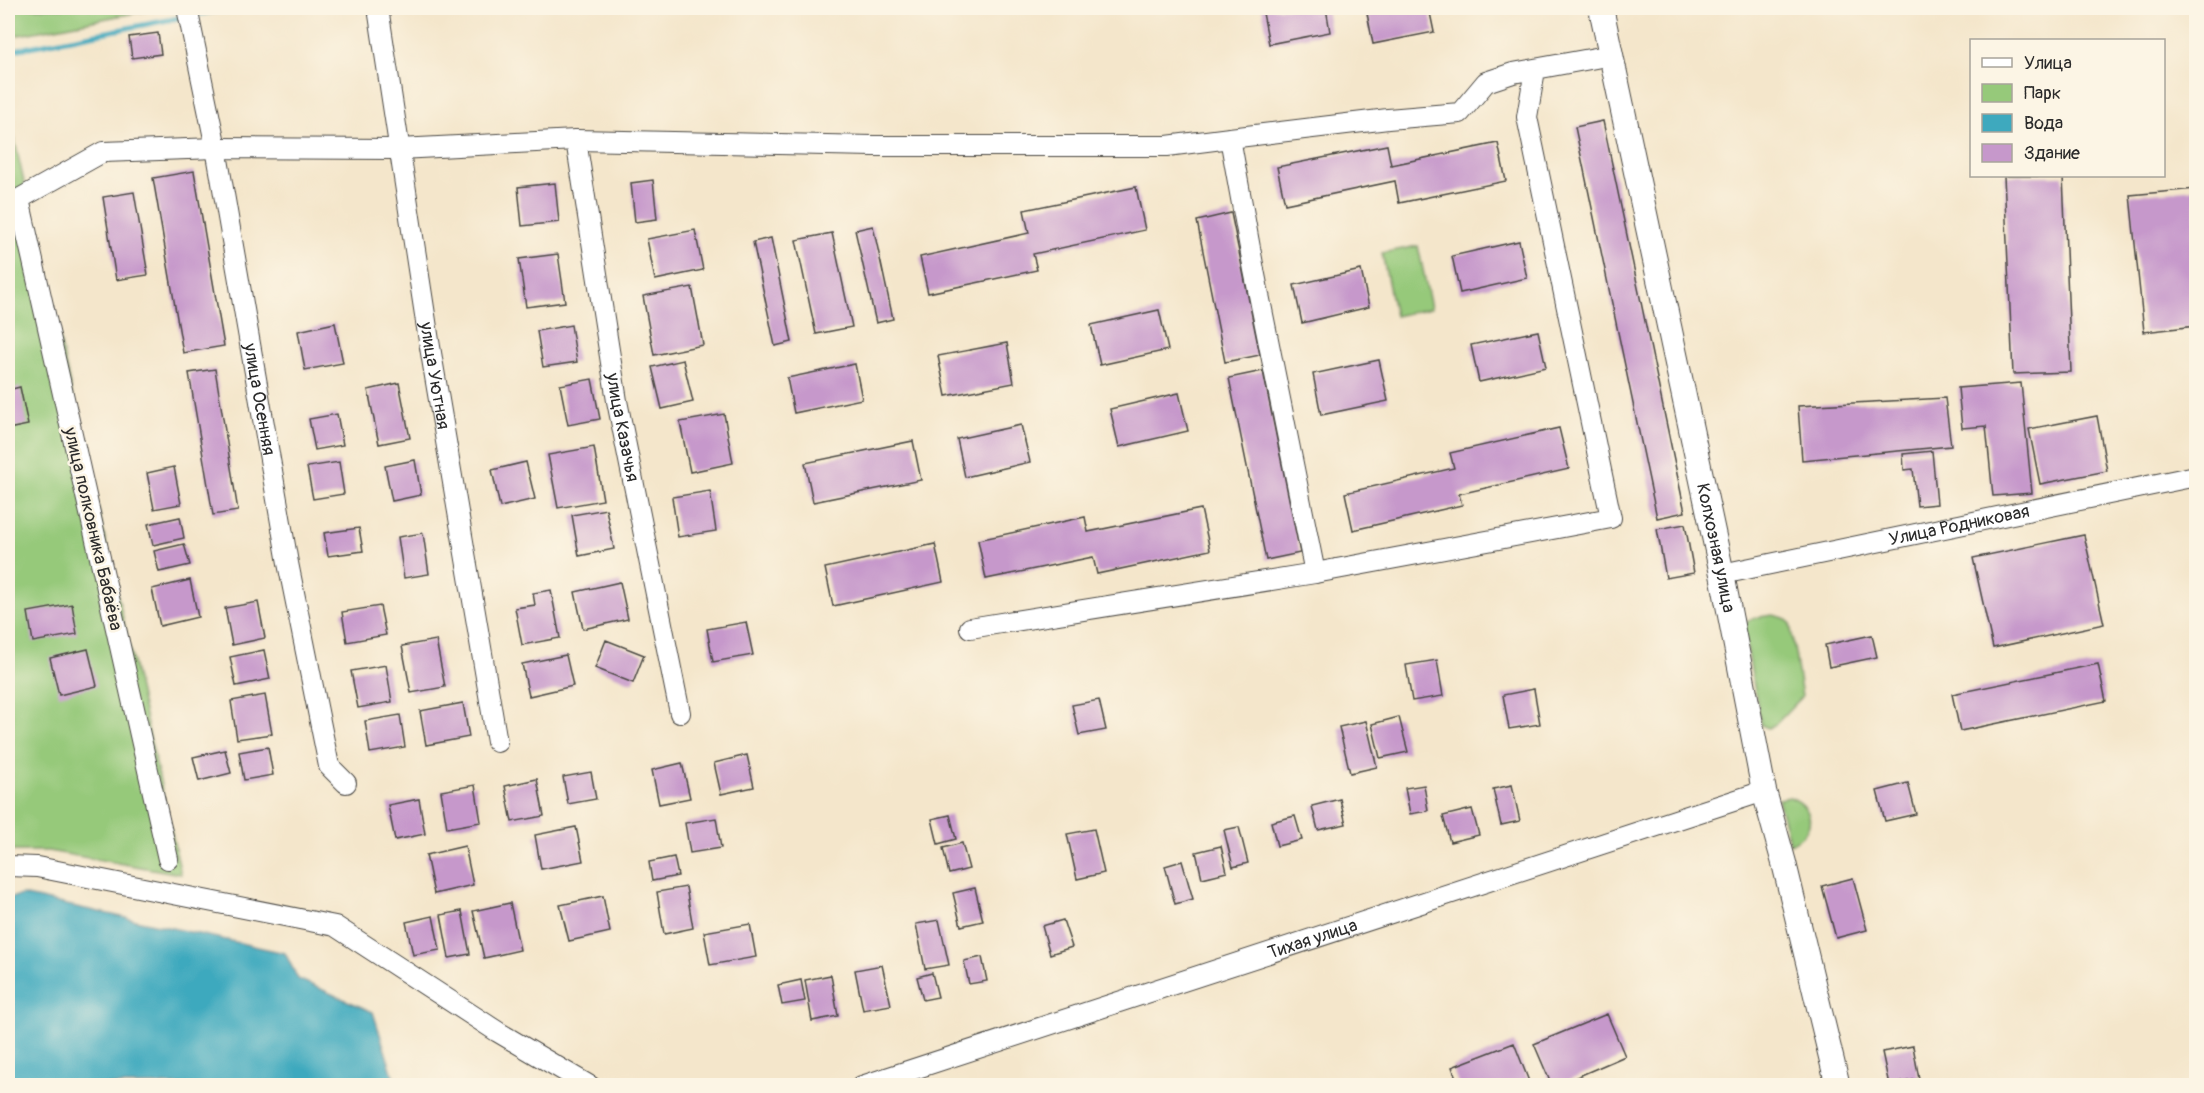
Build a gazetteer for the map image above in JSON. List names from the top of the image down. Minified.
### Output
{"streets":{"street":["улица Уютная","улица Осенняя","улица Казачья","Улица Родниковая","улица полковника Бабаёва","Колхозная улица","Тихая улица"]},"crossings":[["улица Осенняя","улица полковника Бабаёва"],["Улица Родниковая","Колхозная улица"],["Колхозная улица","Тихая улица"]],"legend":["Улица","Парк","Вода","Здание"]}
